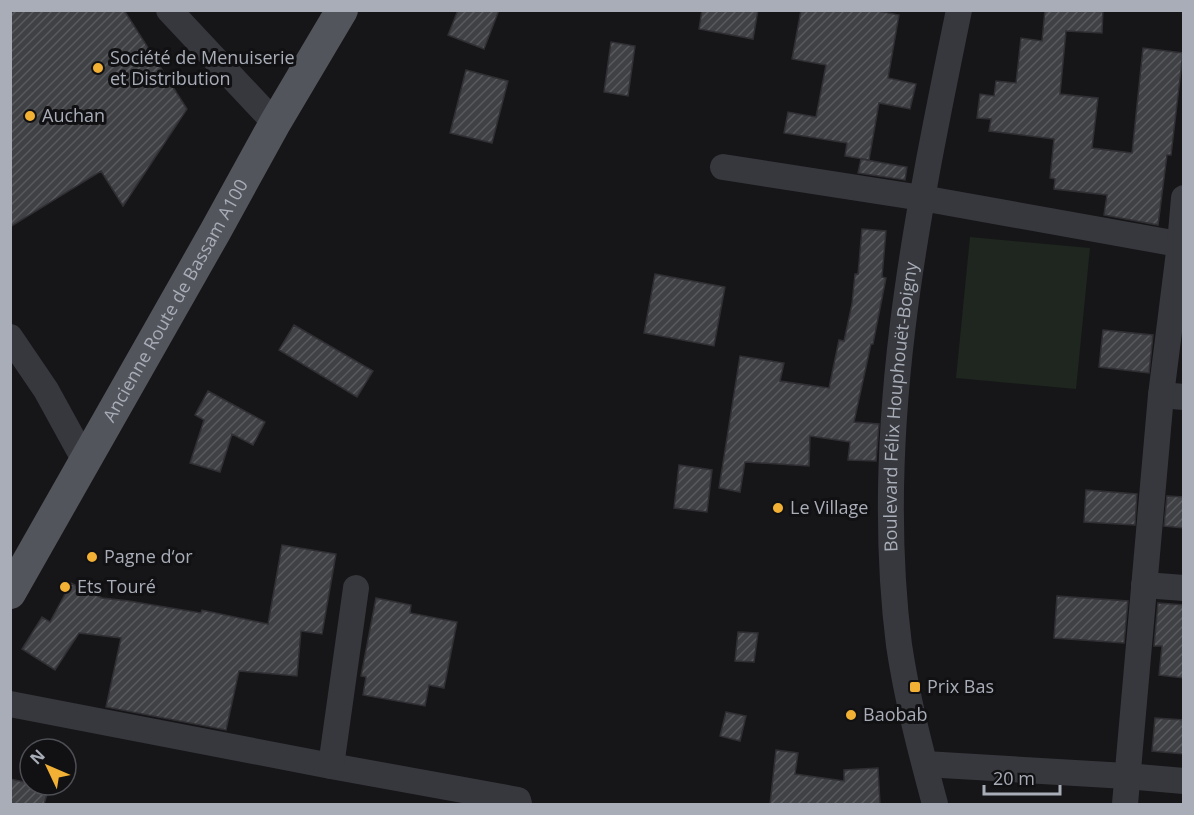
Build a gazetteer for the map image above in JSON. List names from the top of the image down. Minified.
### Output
{"streets":{"main road":["Ancienne Route de Bassam A100"],"street":["Boulevard Félix Houphouët-Boigny"]},"places":{"other":["Société de Menuiserie et Distribution","Auchan","Le Village","Pagne d‘or","Ets Touré","Baobab"],"transit":["Prix Bas"]},"scale_bar":"20 m","north":"top left"}
